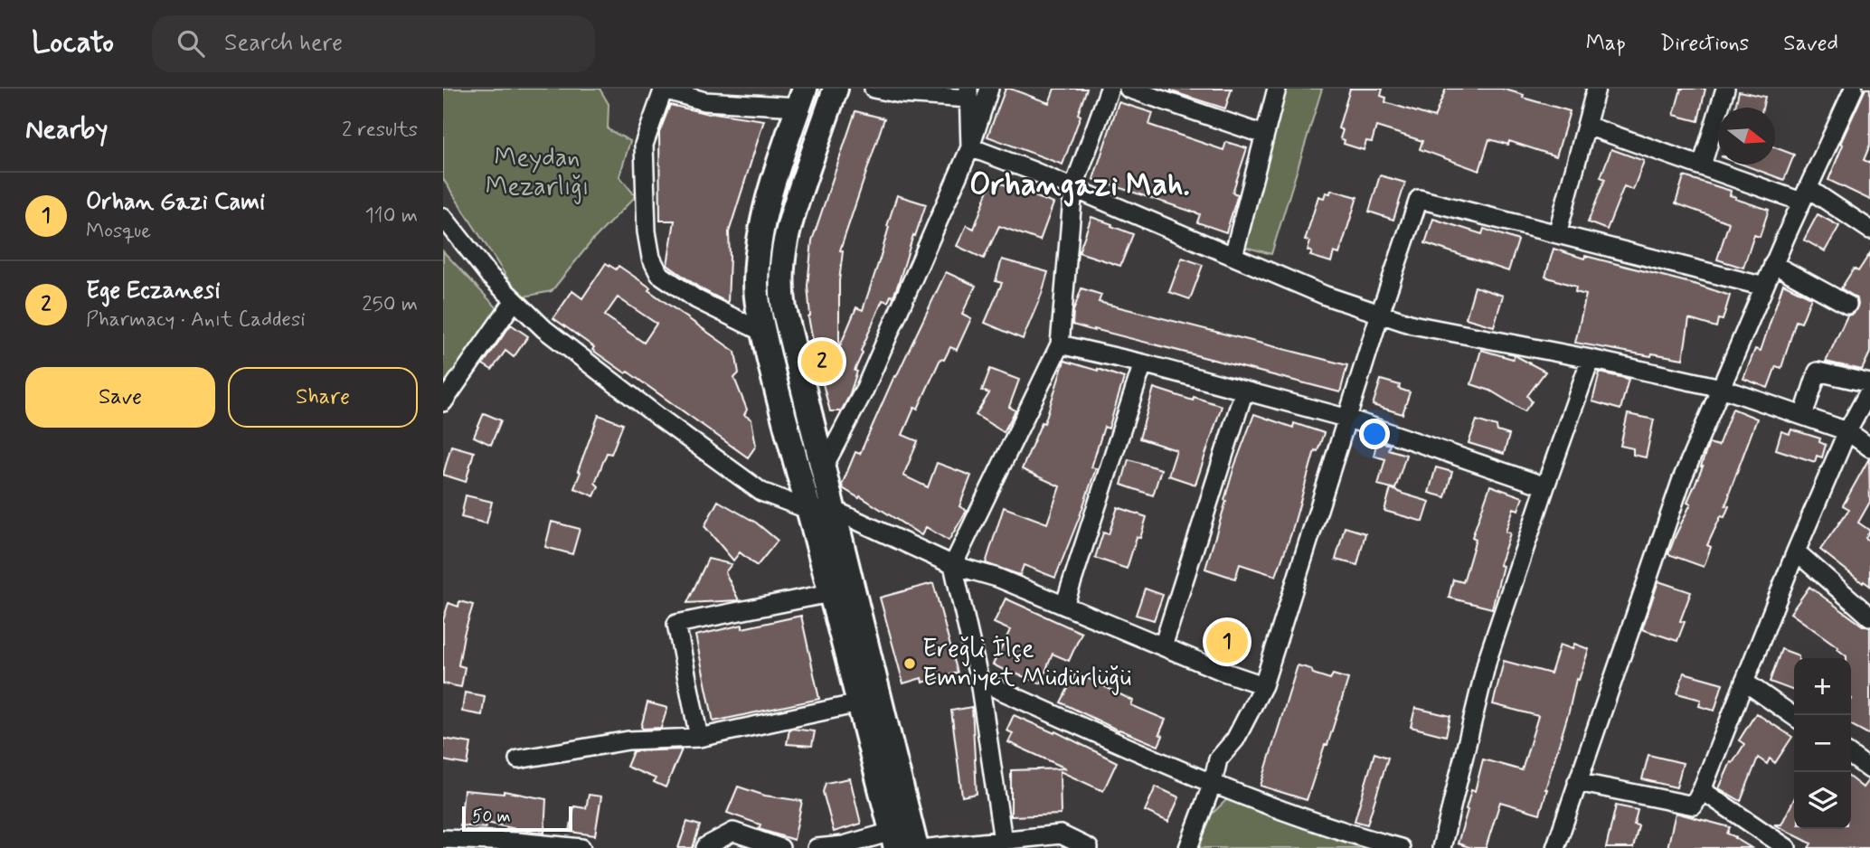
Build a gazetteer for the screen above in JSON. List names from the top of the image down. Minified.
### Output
{"districts":["Orhangazi Mah."],"parks":["Meydan Mezarlığı"],"places":["Ereğli İlçe Emniyet Müdürlüğü"],"scale_bar":"50 m","north":"right","page":{"header":"Locato","search":"Search here","nav":["Map","Directions","Saved"],"heading":["Nearby","2 results"],"list":[{"mark":"1","name":"Orhan Gazi Cami","note":"Mosque","value":"110 m"},{"mark":"2","name":"Ege Eczanesi","note":"Pharmacy · Anıt Caddesi","value":"250 m"}],"pins":["2","1"],"buttons":["Save","Share"],"map_buttons":["+","−"],"scale":"50 m"}}
